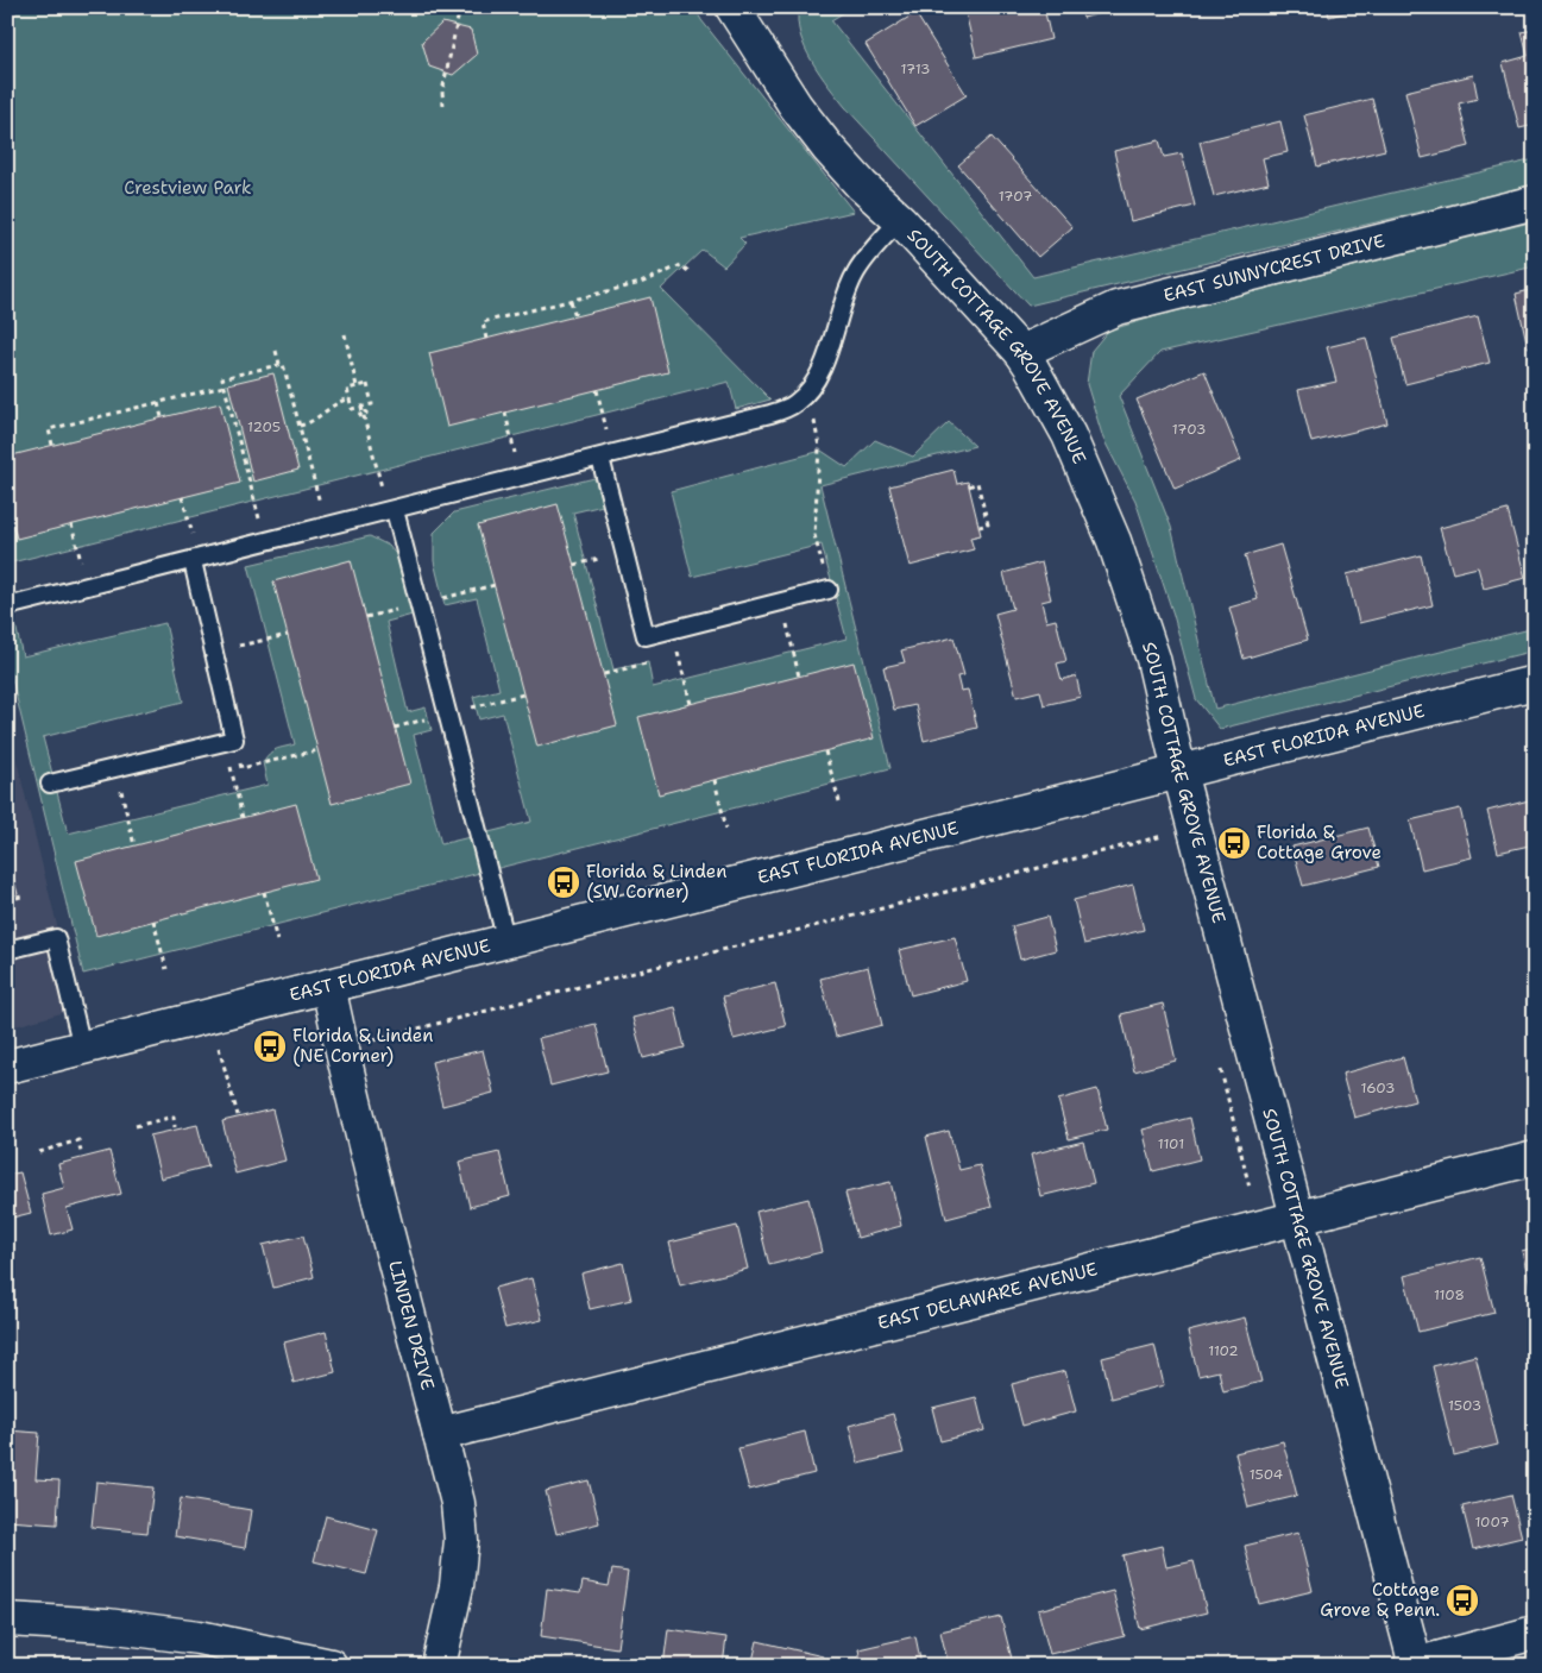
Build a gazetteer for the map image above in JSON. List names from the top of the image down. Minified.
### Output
{"streets":{"street":["EAST SUNNYCREST DRIVE","SOUTH COTTAGE GROVE AVENUE","EAST FLORIDA AVENUE","EAST DELAWARE AVENUE","LINDEN DRIVE"]},"crossings":[["EAST SUNNYCREST DRIVE","SOUTH COTTAGE GROVE AVENUE"],["SOUTH COTTAGE GROVE AVENUE","EAST FLORIDA AVENUE"],["SOUTH COTTAGE GROVE AVENUE","EAST DELAWARE AVENUE"],["EAST FLORIDA AVENUE","LINDEN DRIVE"],["EAST DELAWARE AVENUE","LINDEN DRIVE"]],"parks":["Crestview Park"],"places":{"bus stop":["Florida & Cottage Grove","Florida & Linden (SW Corner)","Florida & Linden (NE Corner)","Cottage Grove & Penn."]},"house_numbers":["1713","1707","1205","1703","1603","1101","1108","1102","1503","1504","1007"]}
